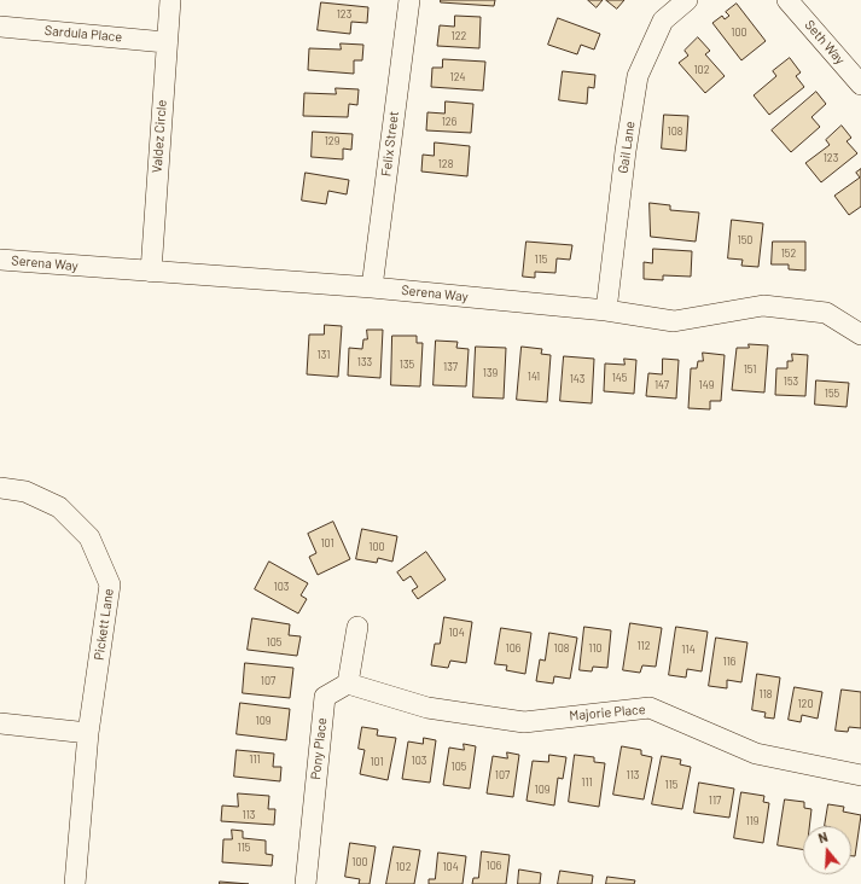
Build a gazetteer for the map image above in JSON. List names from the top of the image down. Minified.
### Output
{"streets":{"street":["Sardula Place","Seth Way","Valdez Circle","Felix Street","Gail Lane","Serena Way","Pickett Lane","Majorie Place","Pony Place"]},"crossings":[["Sardula Place","Valdez Circle"],["Valdez Circle","Serena Way"],["Felix Street","Serena Way"],["Gail Lane","Serena Way"],["Majorie Place","Pony Place"]],"house_numbers":["123","100","122","102","124","126","108","129","123","128","150","152","115","131","133","135","137","151","139","141","145","143","153","147","149","155","101","100","103","104","105","112","106","108","110","114","116","107","118","120","109","111","103","101","105","107","113","111","115","109","117","113","119","115","100","106","102","104"],"north":"top"}
